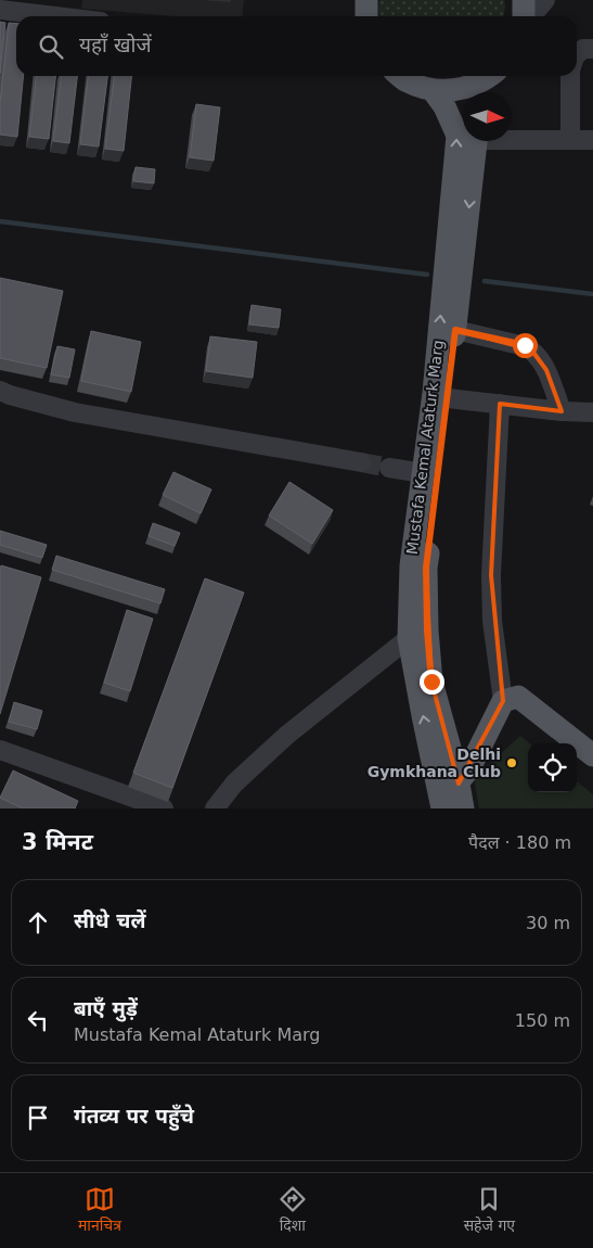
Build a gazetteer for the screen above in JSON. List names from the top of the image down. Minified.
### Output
{"streets":{"main road":["Mustafa Kemal Ataturk Marg"]},"places":["Delhi Gymkhana Club"],"north":"right","page":{"search":"यहाँ खोजें","heading":["3 मिनट","पैदल · 180 m"],"list":[["सीधे चलें","30 m"],["बाएँ मुड़ें","Mustafa Kemal Ataturk Marg","150 m"],"गंतव्य पर पहुँचे"],"nav":["मानचित्र","दिशा","सहेजे गए"]}}
